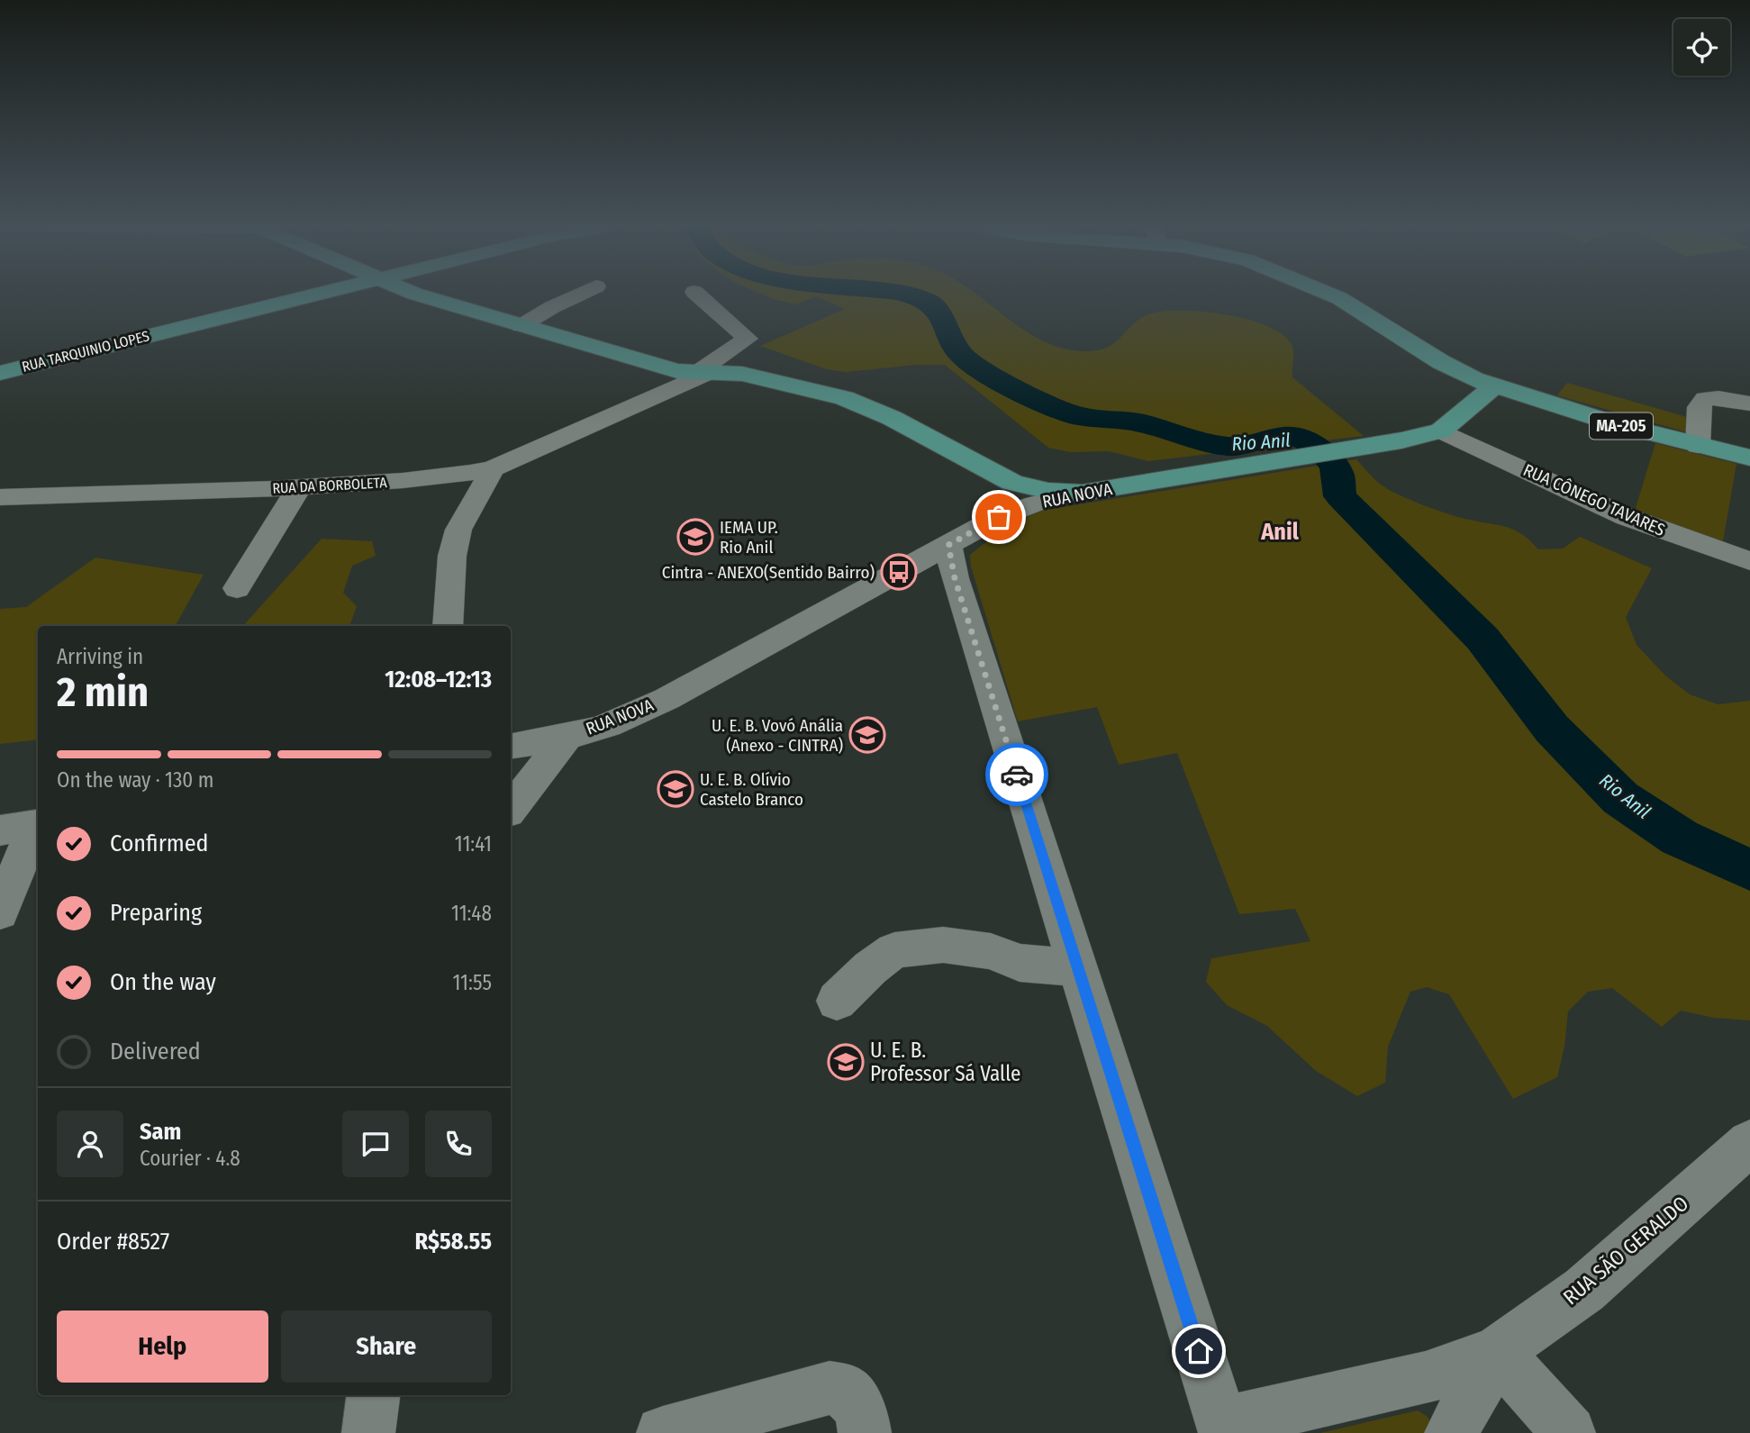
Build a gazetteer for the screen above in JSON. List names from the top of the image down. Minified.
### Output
{"streets":{"main road":["RUA TARQUINIO LOPES","MA-205","RUA NOVA"],"street":["RUA DA BORBOLETA","RUA CÔNEGO TAVARES","RUA SÃO GERALDO"]},"crossings":[["MA-205","RUA NOVA"],["RUA NOVA","RUA CÔNEGO TAVARES"]],"districts":["Anil"],"water":["Rio Anil"],"places":{"school or university":["IEMA UP. Rio Anil","U. E. B. Vovó Anália (Anexo - CINTRA)","U. E. B. Olívio Castelo Branco","U. E. B. Professor Sá Valle"],"bus stop":["Cintra - ANEXO(Sentido Bairro)"]},"page":{"heading":["2 min","Arriving in","12:08–12:13"],"panel":["Sam","Courier · 4.8","Order #8527","R$58.55"],"bar":"On the way · 130 m","list":[["Confirmed","11:41"],["Preparing","11:48"],["On the way","11:55"],"Delivered"],"buttons":["Help","Share"]}}
